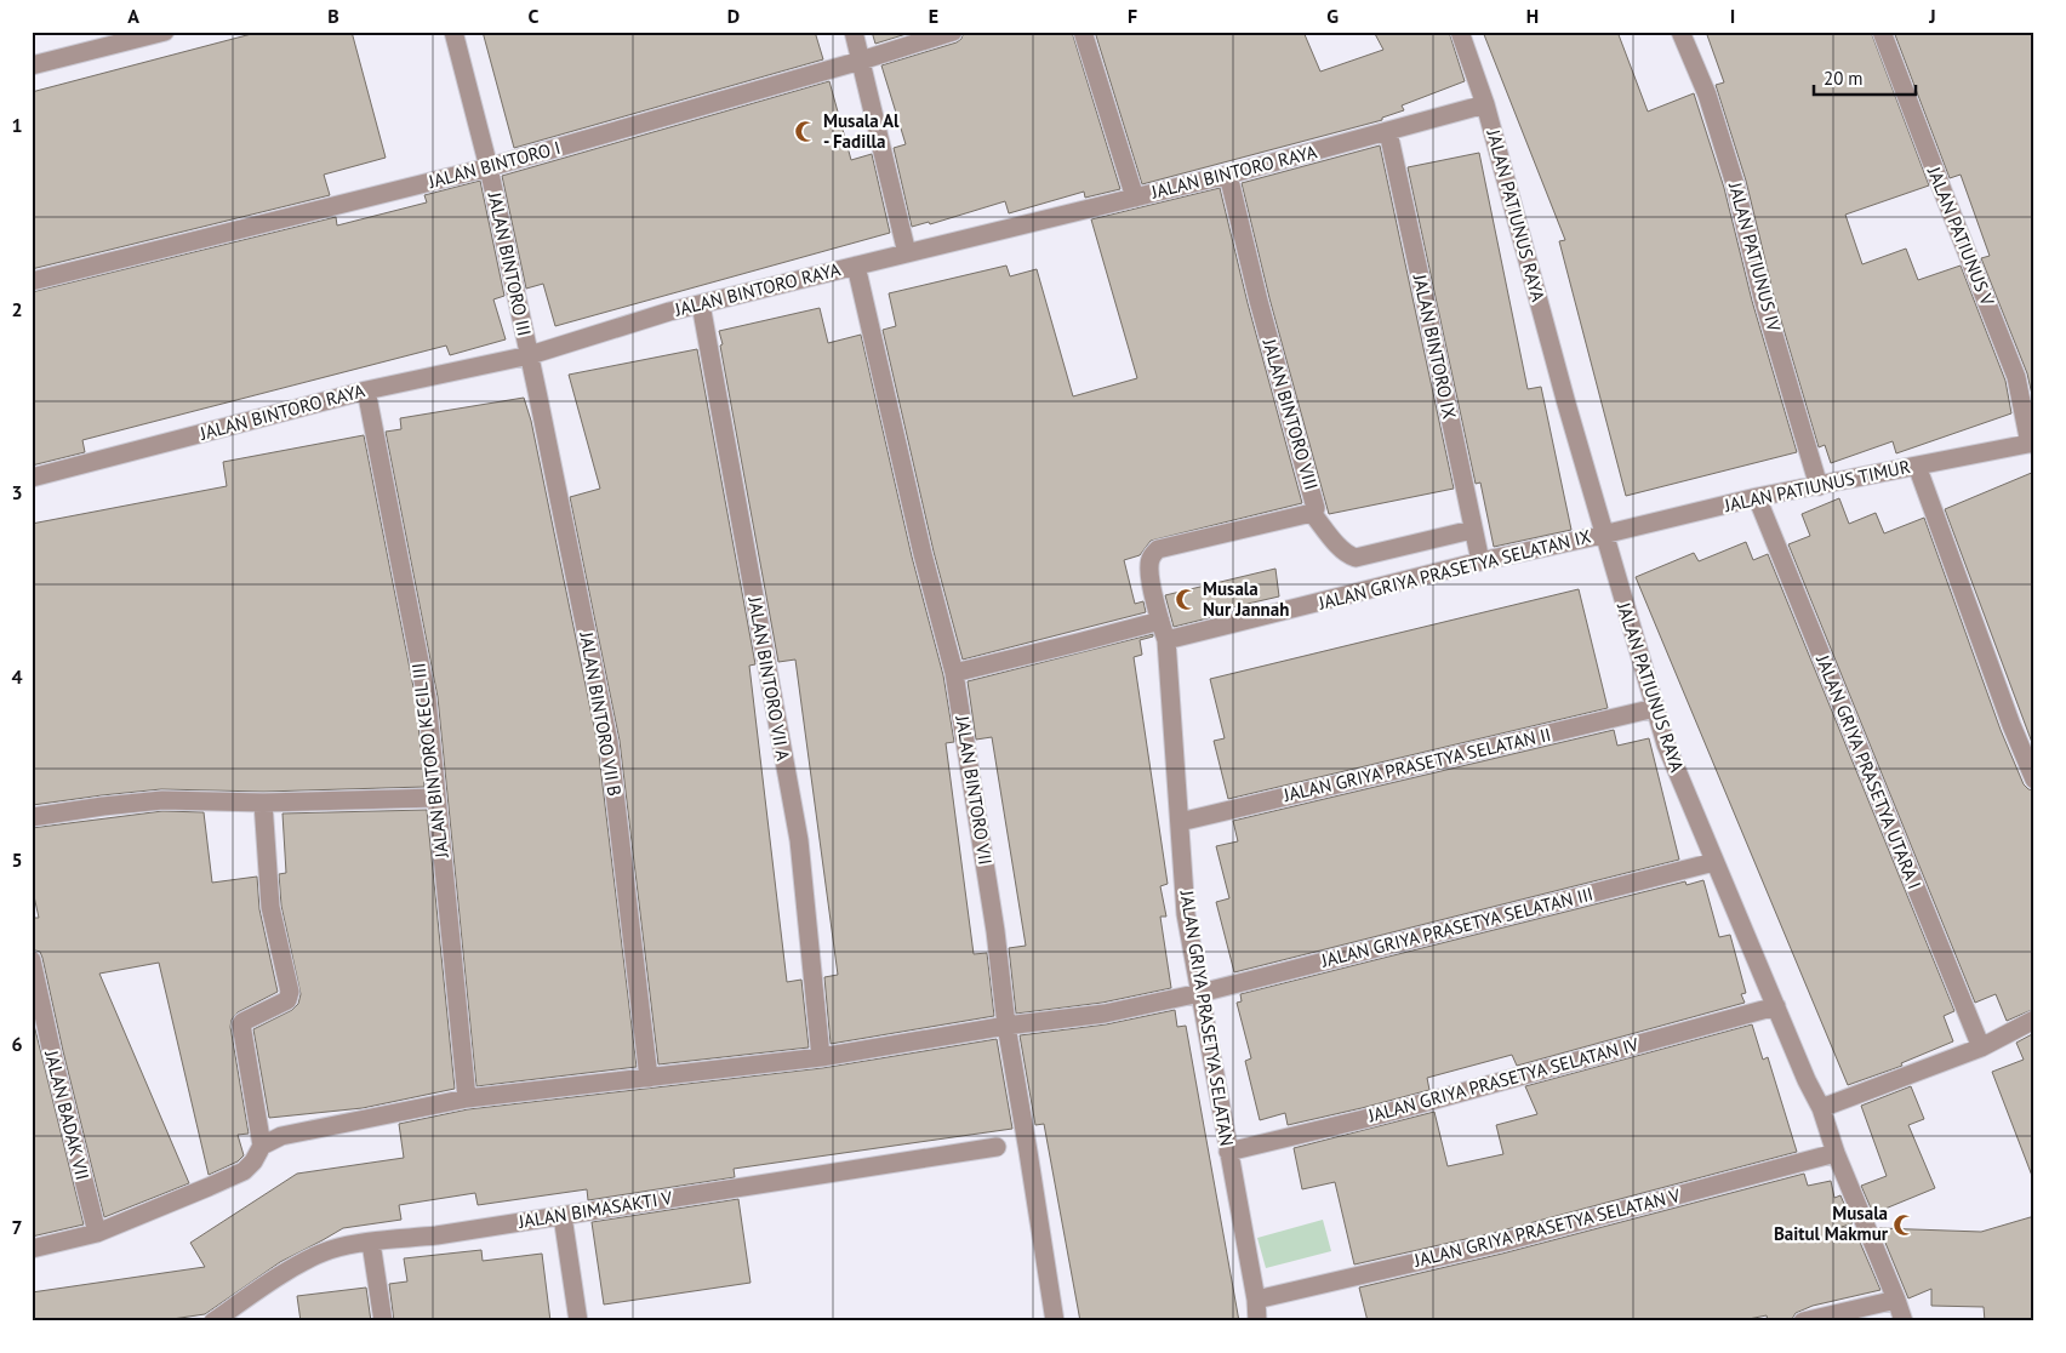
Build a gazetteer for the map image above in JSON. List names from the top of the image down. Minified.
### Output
{"streets":{"street":["JALAN BINTORO I","JALAN BINTORO RAYA","JALAN PATIUNUS RAYA","JALAN PATIUNUS V","JALAN PATIUNUS IV","JALAN BINTORO III","JALAN BINTORO IX","JALAN BINTORO VIII","JALAN PATIUNUS TIMUR","JALAN GRIYA PRASETYA SELATAN IX","JALAN BINTORO VII A","JALAN BINTORO VII B","JALAN BINTORO KECIL III","JALAN GRIYA PRASETYA SELATAN II","JALAN GRIYA PRASETYA UTARA I","JALAN BINTORO VII","JALAN GRIYA PRASETYA SELATAN III","JALAN GRIYA PRASETYA SELATAN","JALAN GRIYA PRASETYA SELATAN IV","JALAN BADAK VII","JALAN BIMASAKTI V","JALAN GRIYA PRASETYA SELATAN V"]},"crossings":[["JALAN BINTORO I","JALAN BINTORO III"],["JALAN BINTORO RAYA","JALAN PATIUNUS RAYA"],["JALAN BINTORO RAYA","JALAN BINTORO III"],["JALAN BINTORO RAYA","JALAN BINTORO IX"],["JALAN BINTORO RAYA","JALAN BINTORO VIII"],["JALAN BINTORO RAYA","JALAN BINTORO VII A"],["JALAN BINTORO RAYA","JALAN BINTORO VII B"],["JALAN BINTORO RAYA","JALAN BINTORO KECIL III"],["JALAN BINTORO RAYA","JALAN BINTORO VII"],["JALAN PATIUNUS RAYA","JALAN PATIUNUS TIMUR"],["JALAN PATIUNUS RAYA","JALAN GRIYA PRASETYA SELATAN IX"],["JALAN PATIUNUS RAYA","JALAN GRIYA PRASETYA SELATAN II"],["JALAN PATIUNUS RAYA","JALAN GRIYA PRASETYA SELATAN III"],["JALAN PATIUNUS RAYA","JALAN GRIYA PRASETYA SELATAN IV"],["JALAN PATIUNUS RAYA","JALAN GRIYA PRASETYA SELATAN V"],["JALAN PATIUNUS V","JALAN PATIUNUS TIMUR"],["JALAN PATIUNUS IV","JALAN PATIUNUS TIMUR"],["JALAN BINTORO III","JALAN BINTORO VII B"],["JALAN BINTORO IX","JALAN GRIYA PRASETYA SELATAN IX"],["JALAN BINTORO VIII","JALAN GRIYA PRASETYA SELATAN IX"],["JALAN BINTORO VIII","JALAN GRIYA PRASETYA SELATAN"],["JALAN PATIUNUS TIMUR","JALAN GRIYA PRASETYA SELATAN IX"],["JALAN PATIUNUS TIMUR","JALAN GRIYA PRASETYA UTARA I"],["JALAN GRIYA PRASETYA SELATAN IX","JALAN GRIYA PRASETYA SELATAN"],["JALAN BINTORO VII A","JALAN GRIYA PRASETYA SELATAN III"],["JALAN BINTORO VII B","JALAN GRIYA PRASETYA SELATAN III"],["JALAN BINTORO KECIL III","JALAN GRIYA PRASETYA SELATAN III"],["JALAN GRIYA PRASETYA SELATAN II","JALAN GRIYA PRASETYA SELATAN"],["JALAN BINTORO VII","JALAN GRIYA PRASETYA SELATAN III"],["JALAN GRIYA PRASETYA SELATAN III","JALAN GRIYA PRASETYA SELATAN"],["JALAN GRIYA PRASETYA SELATAN","JALAN GRIYA PRASETYA SELATAN IV"],["JALAN GRIYA PRASETYA SELATAN","JALAN GRIYA PRASETYA SELATAN V"]],"places":{"mosque":["Musala Al - Fadilla","Musala Nur Jannah","Musala Baitul Makmur"]},"scale_bar":"20 m","grid":{"columns":["A","B","C","D","E","F","G","H","I","J"],"rows":["1","2","3","4","5","6","7"]}}
